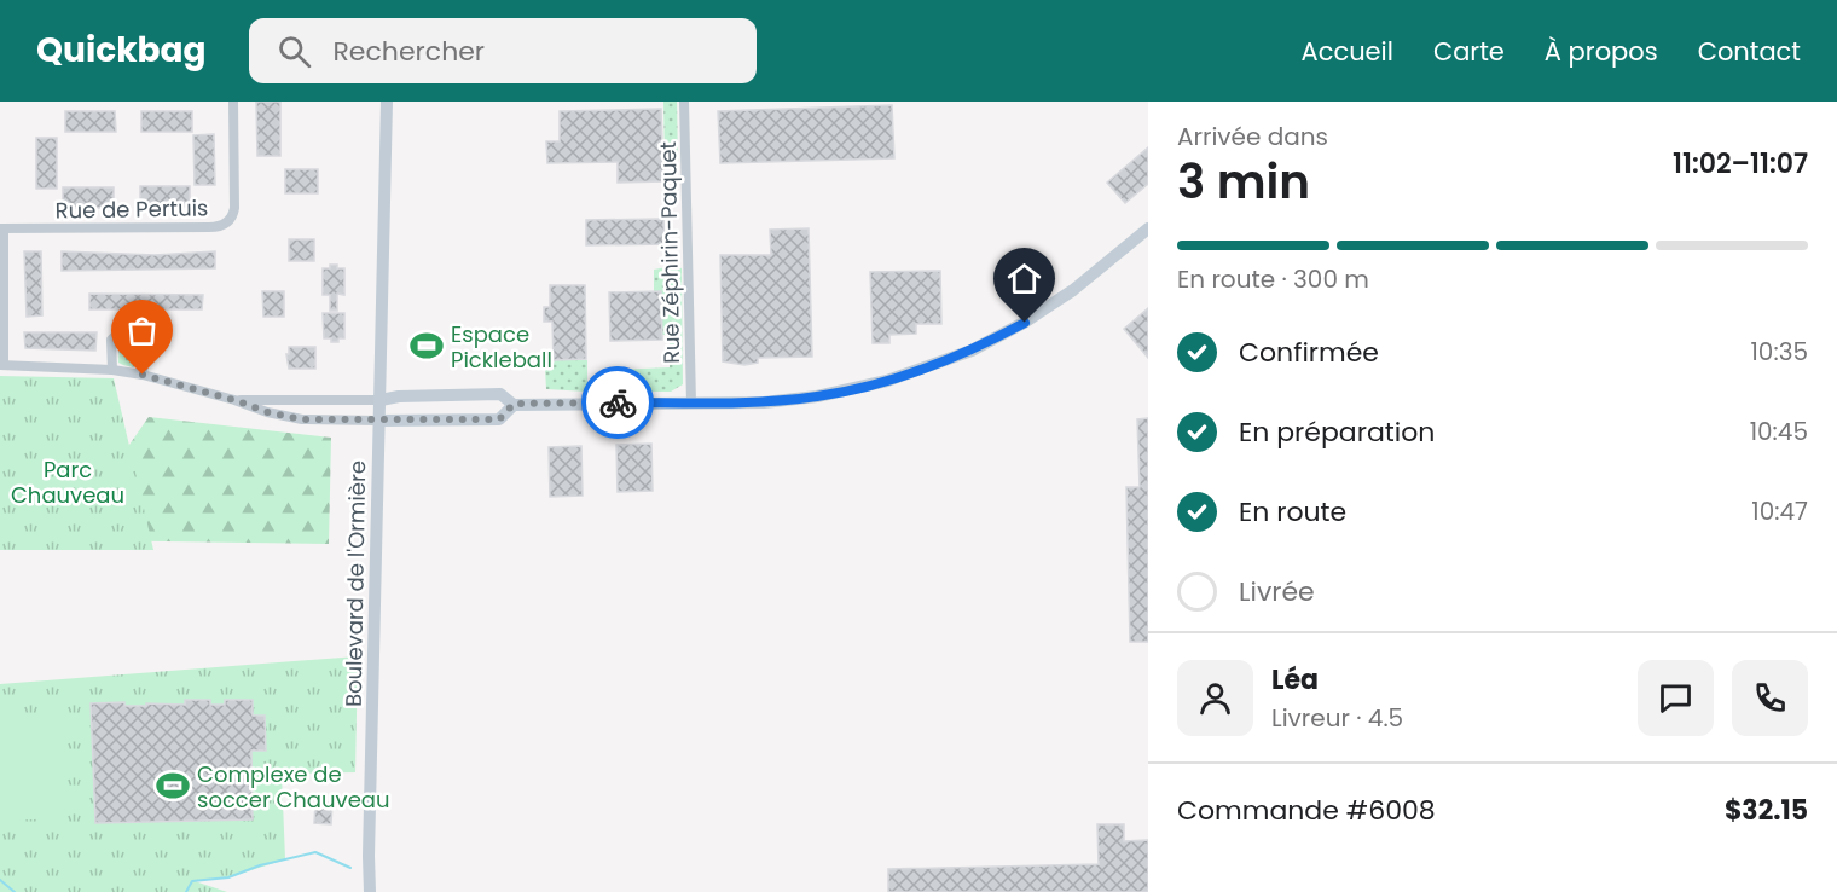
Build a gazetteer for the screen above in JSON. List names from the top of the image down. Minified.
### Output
{"streets":{"street":["Rue de Pertuis","Rue Zéphirin-Paquet","Boulevard de l'Ormière"]},"parks":["Parc Chauveau"],"places":{"sports":["Espace Pickleball","Complexe de soccer Chauveau"]},"page":{"header":"Quickbag","search":"Rechercher","nav":["Accueil","Carte","À propos","Contact"],"heading":["3 min","Arrivée dans","11:02–11:07"],"panel":["Léa","Livreur · 4.5","Commande #6008","$32.15"],"bar":"En route · 300 m","list":[["Confirmée","10:35"],["En préparation","10:45"],["En route","10:47"],"Livrée"]}}
